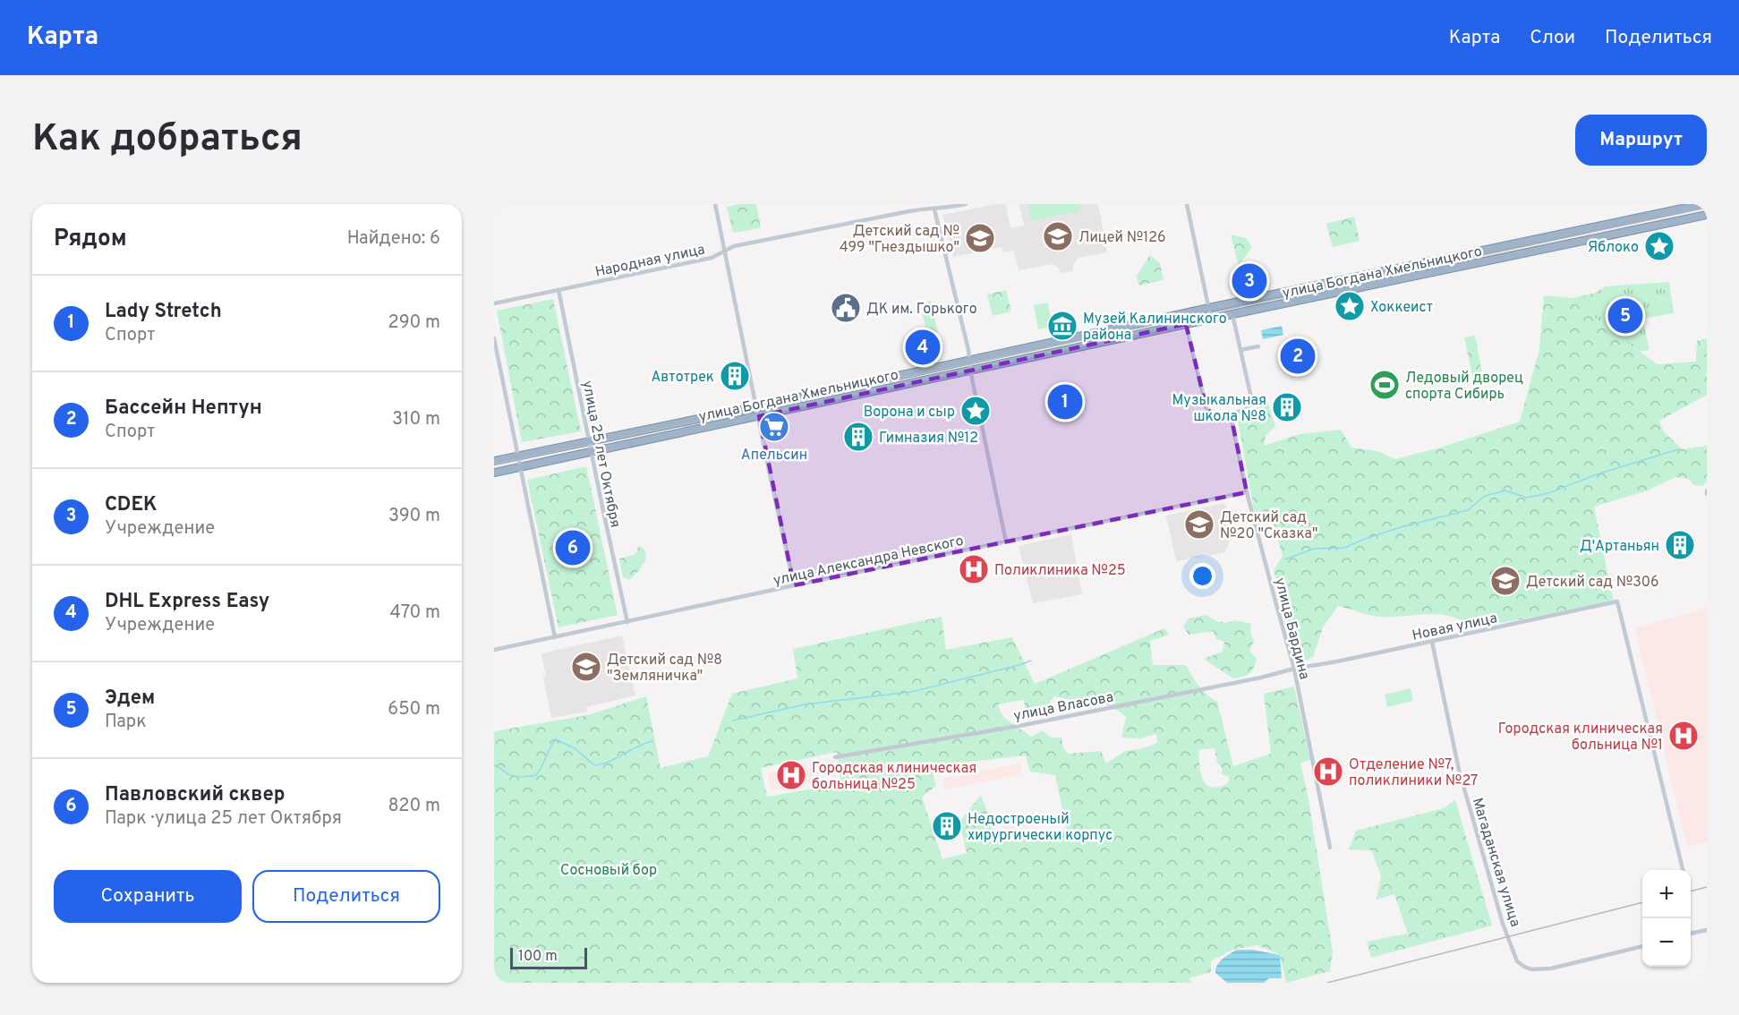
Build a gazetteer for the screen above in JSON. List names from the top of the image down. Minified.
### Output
{"streets":{"highway":["улица Богдана Хмельницкого"],"street":["Народная улица","улица 25 лет Октября","улица Александра Невского","Новая улица","улица Бардина","улица Власова","Магаданская улица"]},"crossings":[["Народная улица","улица 25 лет Октября"],["улица Богдана Хмельницкого","улица 25 лет Октября"],["улица 25 лет Октября","улица Александра Невского"],["улица Александра Невского","улица Бардина"],["Новая улица","улица Бардина"],["Новая улица","улица Власова"],["Новая улица","Магаданская улица"],["улица Бардина","улица Власова"]],"parks":["Сосновый бор"],"places":{"school or university":["Лицей №126","Детский сад № 499 \"Гнездышко\"","Детский сад №20 \"Сказка\"","Детский сад №306","Детский сад №8 \"Земляничка\""],"place":["Яблоко","Хоккеист","Ворона и сыр"],"public building":["ДК им. Горького"],"museum":["Музей Калининского района"],"building":["Автотрек","Музыкальная школа №8","Гимназия №12","Д'Артаньян","Недостроеный хирургически корпус"],"sports":["Ледовый дворец спорта Сибирь"],"supermarket":["Апельсин"],"hospital":["Поликлиника №25","Городская клиническая больница №1","Отделение №7, поликлиники №27","Городская клиническая больница №25"]},"scale_bar":"100 m","page":{"header":"Карта","nav":["Карта","Слои","Поделиться"],"buttons":["Маршрут",["Сохранить","Поделиться"]],"title":"Как добраться","heading":["Рядом","Найдено: 6"],"pins":["3","5","4","2","1","6"],"list":[{"mark":"1","name":"Lady Stretch","note":"Спорт","value":"290 m"},{"mark":"2","name":"Бассейн Нептун","note":"Спорт","value":"310 m"},{"mark":"3","name":"CDEK","note":"Учреждение","value":"390 m"},{"mark":"4","name":"DHL Express Easy","note":"Учреждение","value":"470 m"},{"mark":"5","name":"Эдем","note":"Парк","value":"650 m"},{"mark":"6","name":"Павловский сквер","note":"Парк · улица 25 лет Октября","value":"820 m"}],"map_buttons":["+","−"],"scale":"100 m"}}
